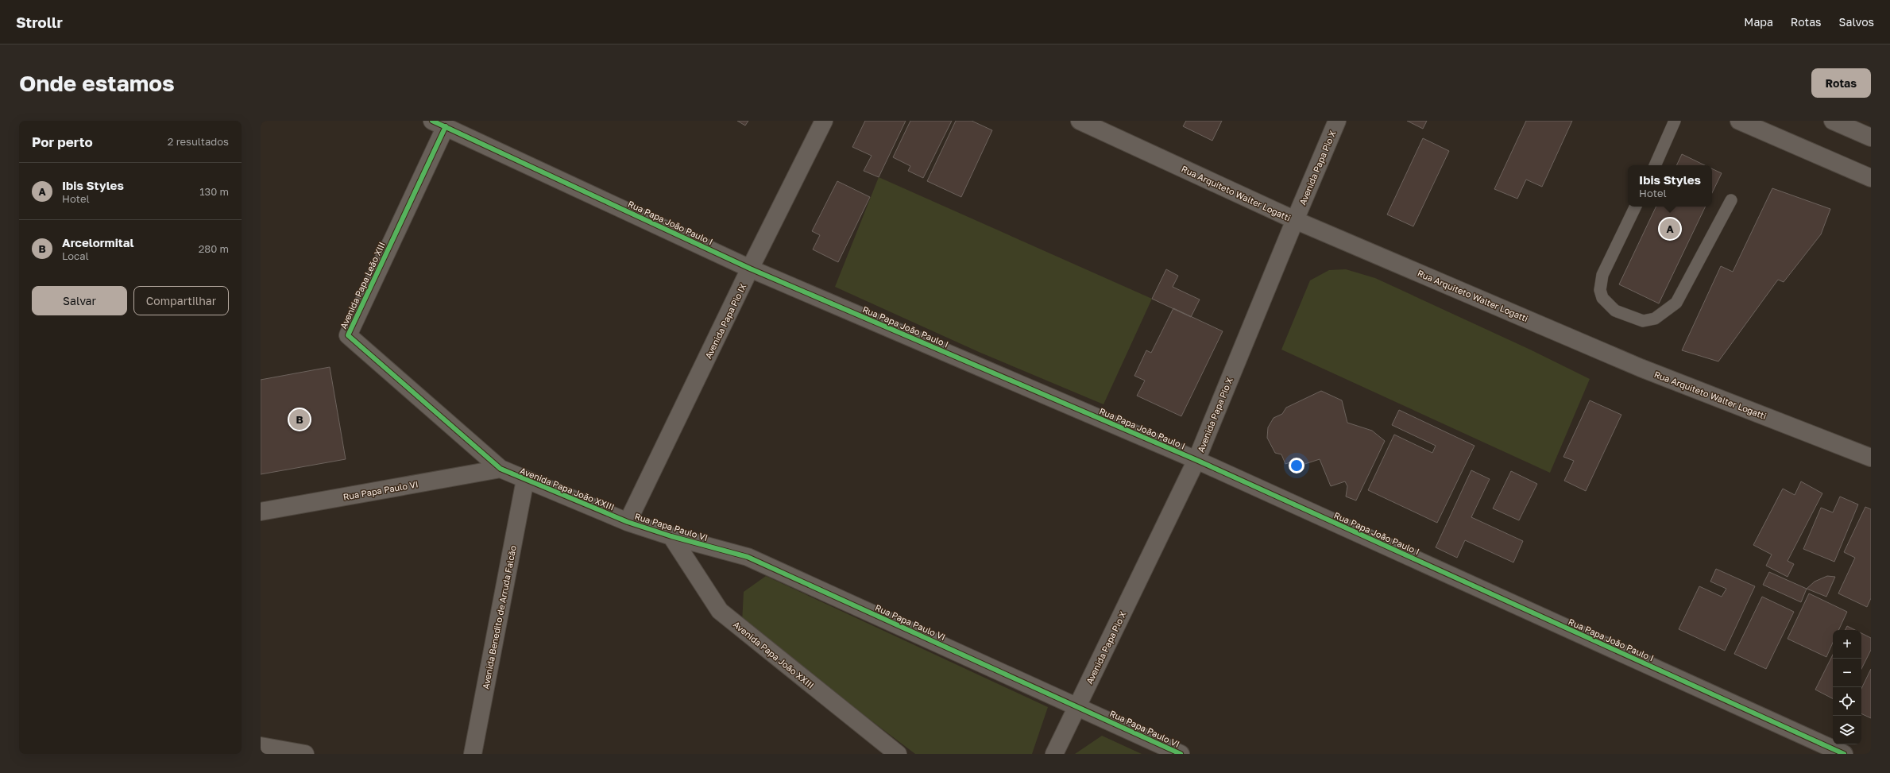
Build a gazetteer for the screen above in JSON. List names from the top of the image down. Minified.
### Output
{"streets":{"street":["Avenida Papa Pio X","Rua Arquiteto Walter Logatti","Rua Papa João Paulo I","Avenida Papa Leão XIII","Avenida Papa Pio IX","Avenida Papa João XXIII","Rua Papa Paulo VI","Avenida Benedito de Arruda Falcão"]},"crossings":[["Avenida Papa Pio X","Rua Arquiteto Walter Logatti"],["Avenida Papa Pio X","Rua Papa João Paulo I"],["Avenida Papa Pio X","Rua Papa Paulo VI"],["Rua Papa João Paulo I","Avenida Papa Leão XIII"],["Rua Papa João Paulo I","Avenida Papa Pio IX"],["Avenida Papa Leão XIII","Avenida Papa João XXIII"],["Avenida Papa Leão XIII","Rua Papa Paulo VI"],["Avenida Papa Pio IX","Avenida Papa João XXIII"],["Avenida Papa Pio IX","Rua Papa Paulo VI"],["Avenida Papa João XXIII","Rua Papa Paulo VI"],["Avenida Papa João XXIII","Avenida Benedito de Arruda Falcão"]],"page":{"header":"Strollr","nav":["Mapa","Rotas","Salvos"],"buttons":["Rotas",["Salvar","Compartilhar"]],"title":"Onde estamos","heading":["Por perto","2 resultados"],"list":[{"mark":"A","name":"Ibis Styles","note":"Hotel","value":"130 m"},{"mark":"B","name":"Arcelormital","note":"Local","value":"280 m"}],"popup":["Ibis Styles","Hotel"],"pins":["A","B"],"map_buttons":["+","−"]}}
